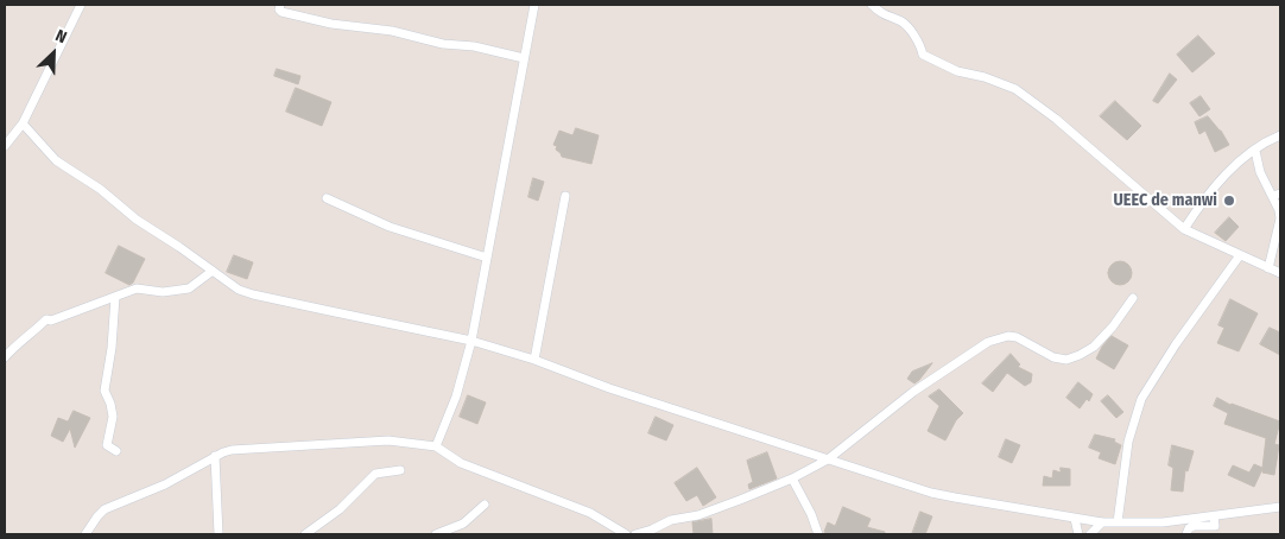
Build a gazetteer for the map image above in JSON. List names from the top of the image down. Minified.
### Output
{"places":["UEEC de manwi"],"north":"top right"}
